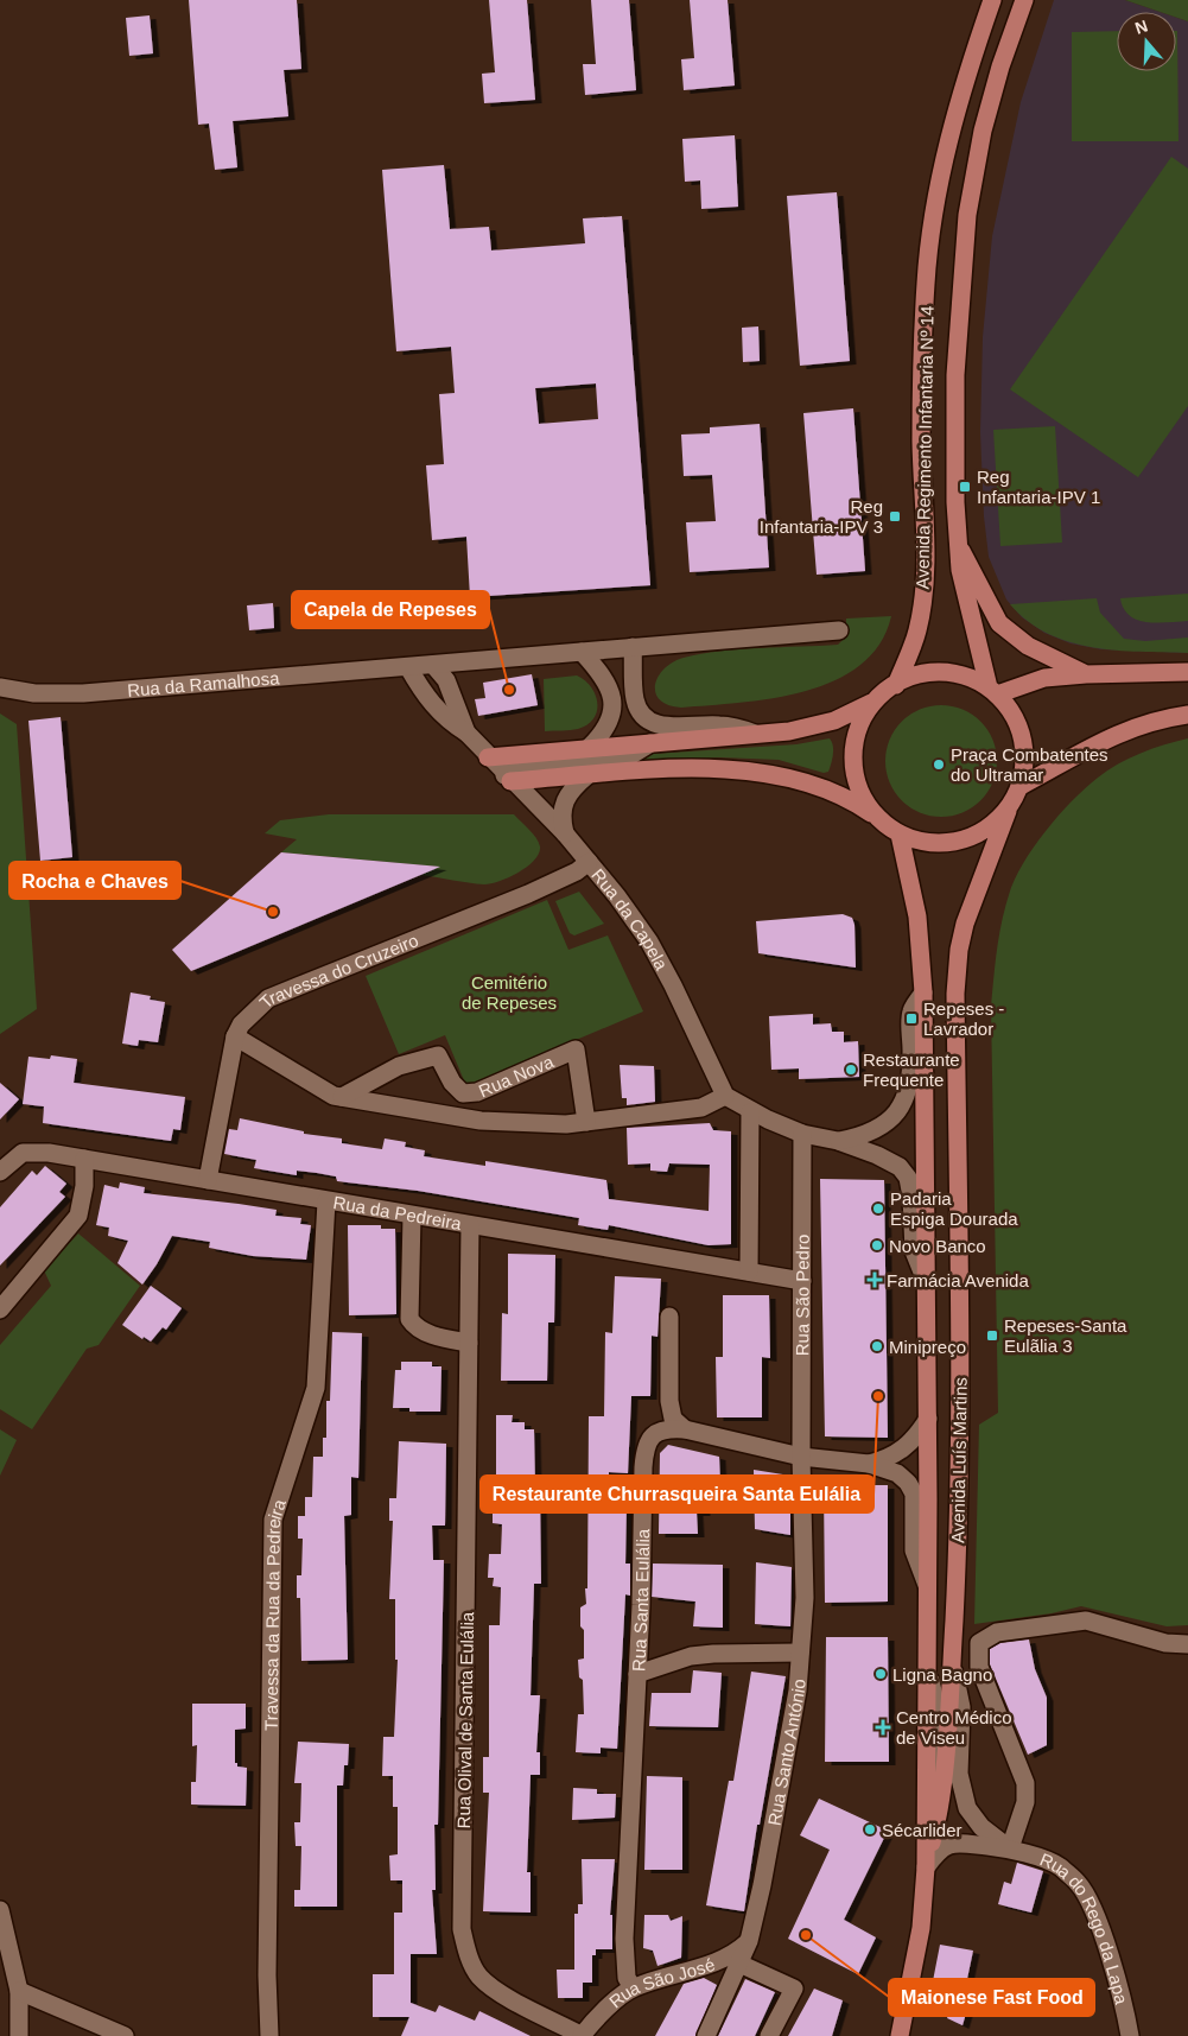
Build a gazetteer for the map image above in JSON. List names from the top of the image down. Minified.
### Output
{"streets":{"main road":["Avenida Regimento Infantaria Nº 14","Avenida Luís Martins"],"street":["Rua da Ramalhosa","Rua da Capela","Travessa do Cruzeiro","Rua Nova","Rua da Pedreira","Rua São Pedro","Rua Santa Eulália","Travessa da Rua da Pedreira","Rua Olival de Santa Eulália","Rua Santo António","Rua do Rego da Lapa","Rua São José"]},"crossings":[["Avenida Regimento Infantaria Nº 14","Avenida Luís Martins"],["Rua da Ramalhosa","Rua da Capela"],["Rua da Capela","Travessa do Cruzeiro"],["Rua da Capela","Rua Nova"],["Travessa do Cruzeiro","Rua Nova"],["Travessa do Cruzeiro","Rua da Pedreira"],["Rua da Pedreira","Rua São Pedro"],["Rua da Pedreira","Travessa da Rua da Pedreira"],["Rua da Pedreira","Rua Olival de Santa Eulália"],["Rua São Pedro","Rua Santa Eulália"],["Rua São Pedro","Rua Santo António"],["Rua Santa Eulália","Rua Santo António"],["Rua Santa Eulália","Rua São José"],["Rua Olival de Santa Eulália","Rua São José"],["Rua Santo António","Rua São José"]],"parks":["Cemitério de Repeses"],"places":{"transit":["Reg Infantaria-IPV 1","Reg Infantaria-IPV 3","Repeses - Lavrador","Repeses-Santa Eulãlia 3"],"other":["Capela de Repeses","Praça Combatentes do Ultramar","Rocha e Chaves","Restaurante Frequente","Padaria Espiga Dourada","Novo Banco","Minipreço","Restaurante Churrasqueira Santa Eulália","Ligna Bagno","Sécarlider","Maionese Fast Food"],"health":["Farmácia Avenida","Centro Médico de Viseu"]},"north":"top"}
